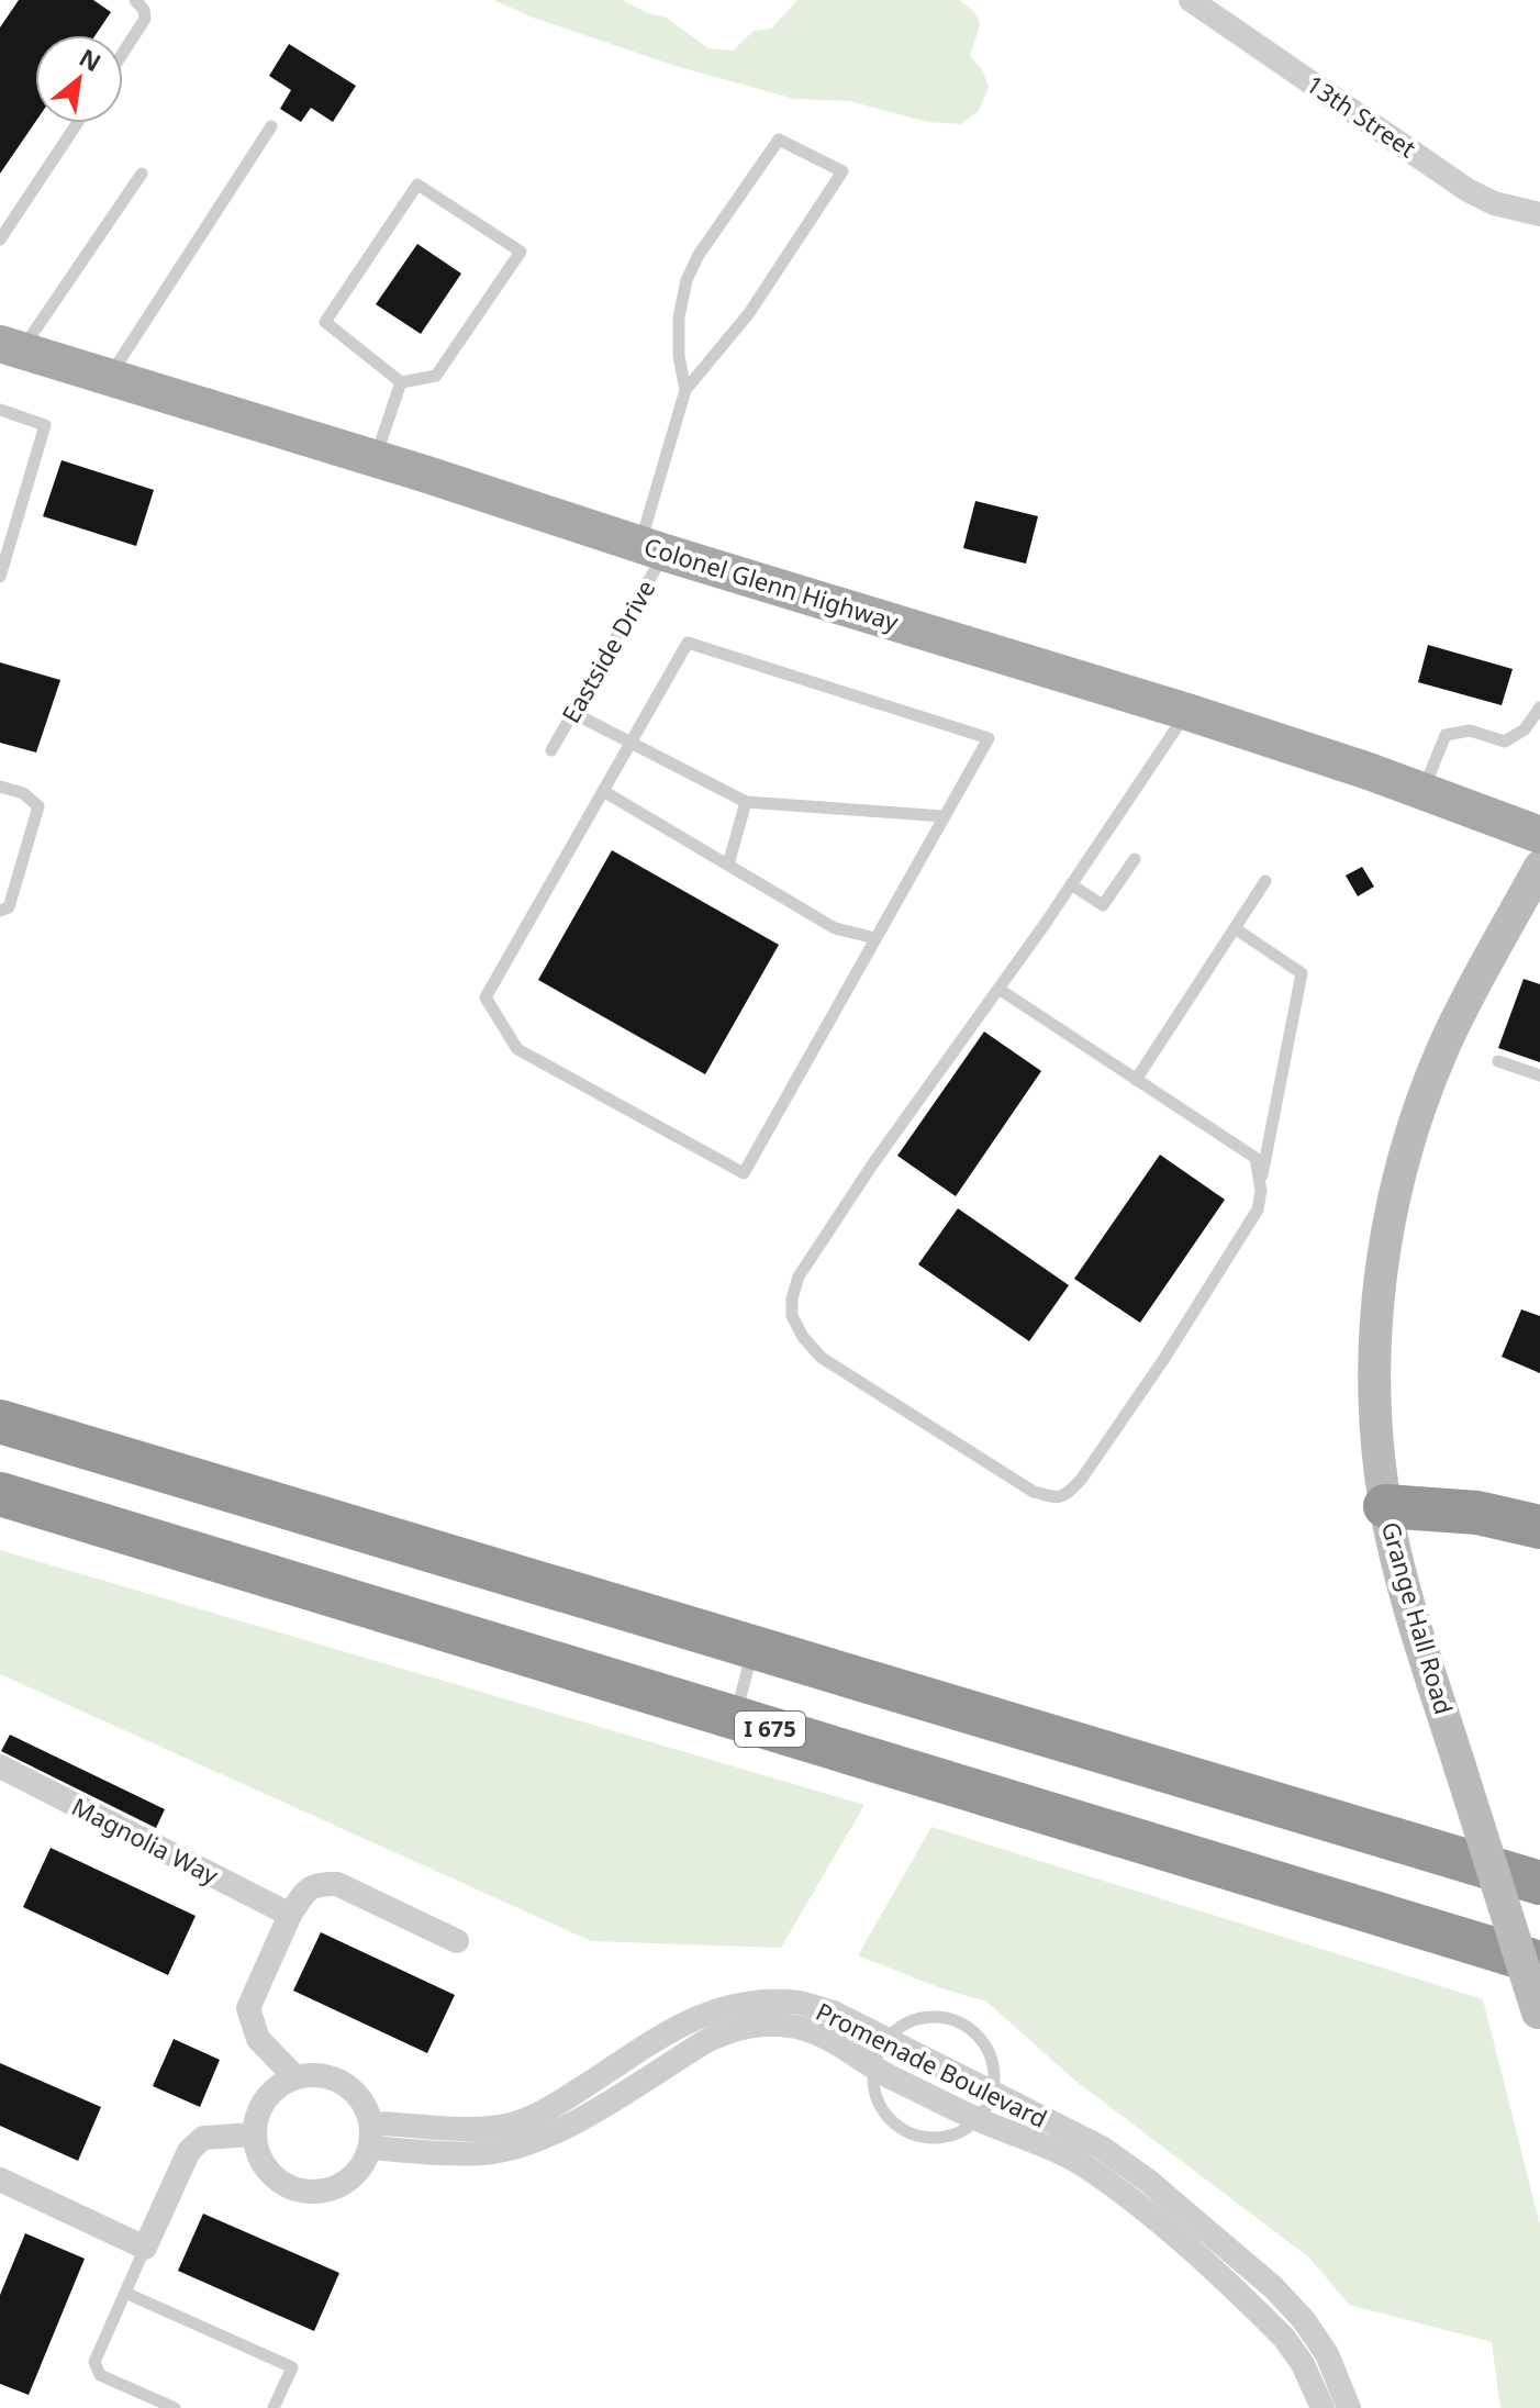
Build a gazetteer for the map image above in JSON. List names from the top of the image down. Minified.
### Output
{"streets":{"highway":["I 675"],"main road":["Colonel Glenn Highway","Grange Hall Road"],"street":["13th Street","Magnolia Way","Promenade Boulevard"],"lane":["Eastside Drive"]},"crossings":[["Colonel Glenn Highway","Eastside Drive"]],"north":"top right"}
